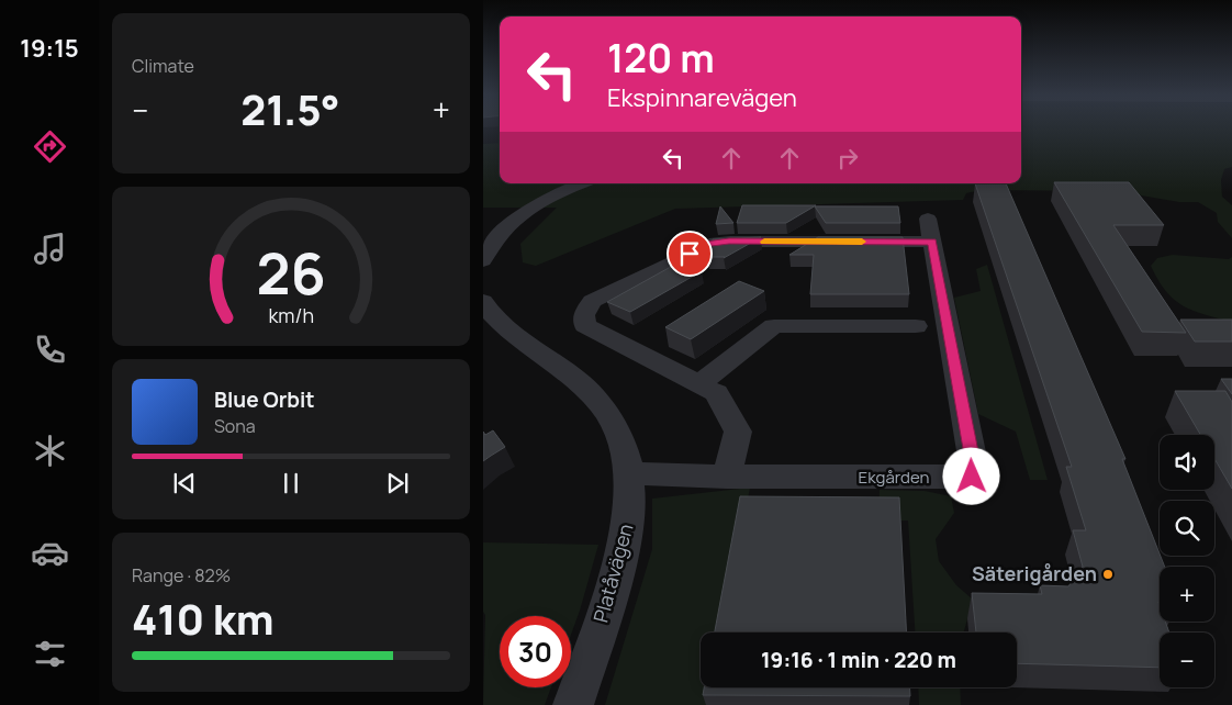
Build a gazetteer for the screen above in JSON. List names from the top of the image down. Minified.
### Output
{"streets":{"street":["Ekgården","Platåvägen"]},"crossings":[["Ekgården","Platåvägen"]],"places":["Säterigården"],"page":{"tabs":"19:15","tile":["Climate",["Range · 82%","410 km"]],"turn":["120 m","Ekspinnarevägen"],"heat":["−","21.5°","+"],"song":["Blue Orbit","Sona"],"map_buttons":["+","−"],"limit":"30","trip":"19:16 · 1 min · 220 m","gauge":["26","km/h"]}}
